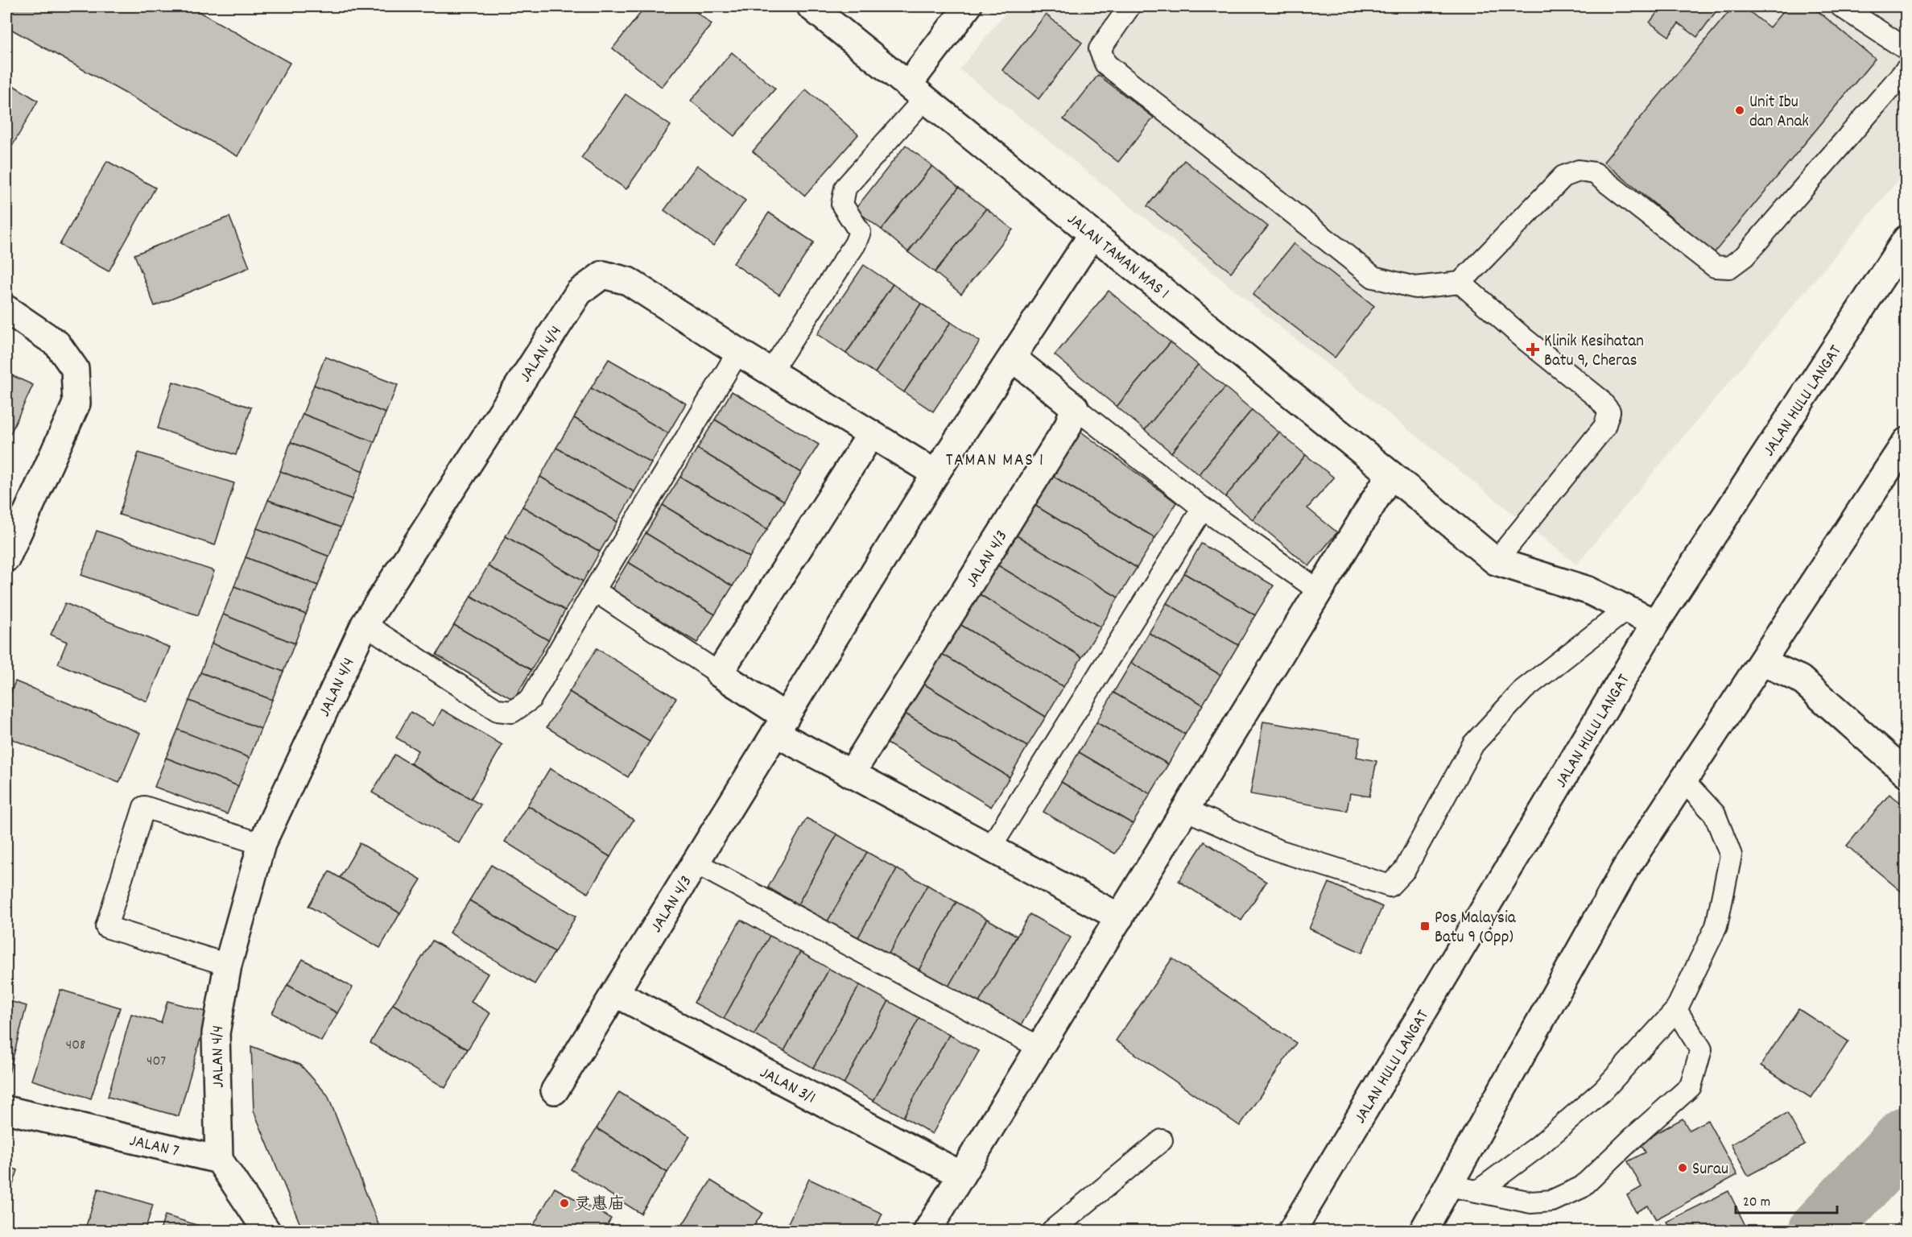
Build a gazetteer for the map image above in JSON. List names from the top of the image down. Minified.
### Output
{"streets":{"street":["JALAN TAMAN MAS 1","JALAN 4/4","JALAN HULU LANGAT","JALAN 4/3","JALAN 3/1","JALAN 7"]},"crossings":[["JALAN TAMAN MAS 1","JALAN 4/3"],["JALAN 4/4","JALAN 7"],["JALAN 4/3","JALAN 3/1"]],"districts":["TAMAN MAS 1"],"places":{"other":["Unit Ibu dan Anak","Surau","灵惠庙"],"health":["Klinik Kesihatan Batu 9, Cheras"],"transit":["Pos Malaysia Batu 9 (Opp)"]},"house_numbers":["408","407"],"scale_bar":"20 m"}
